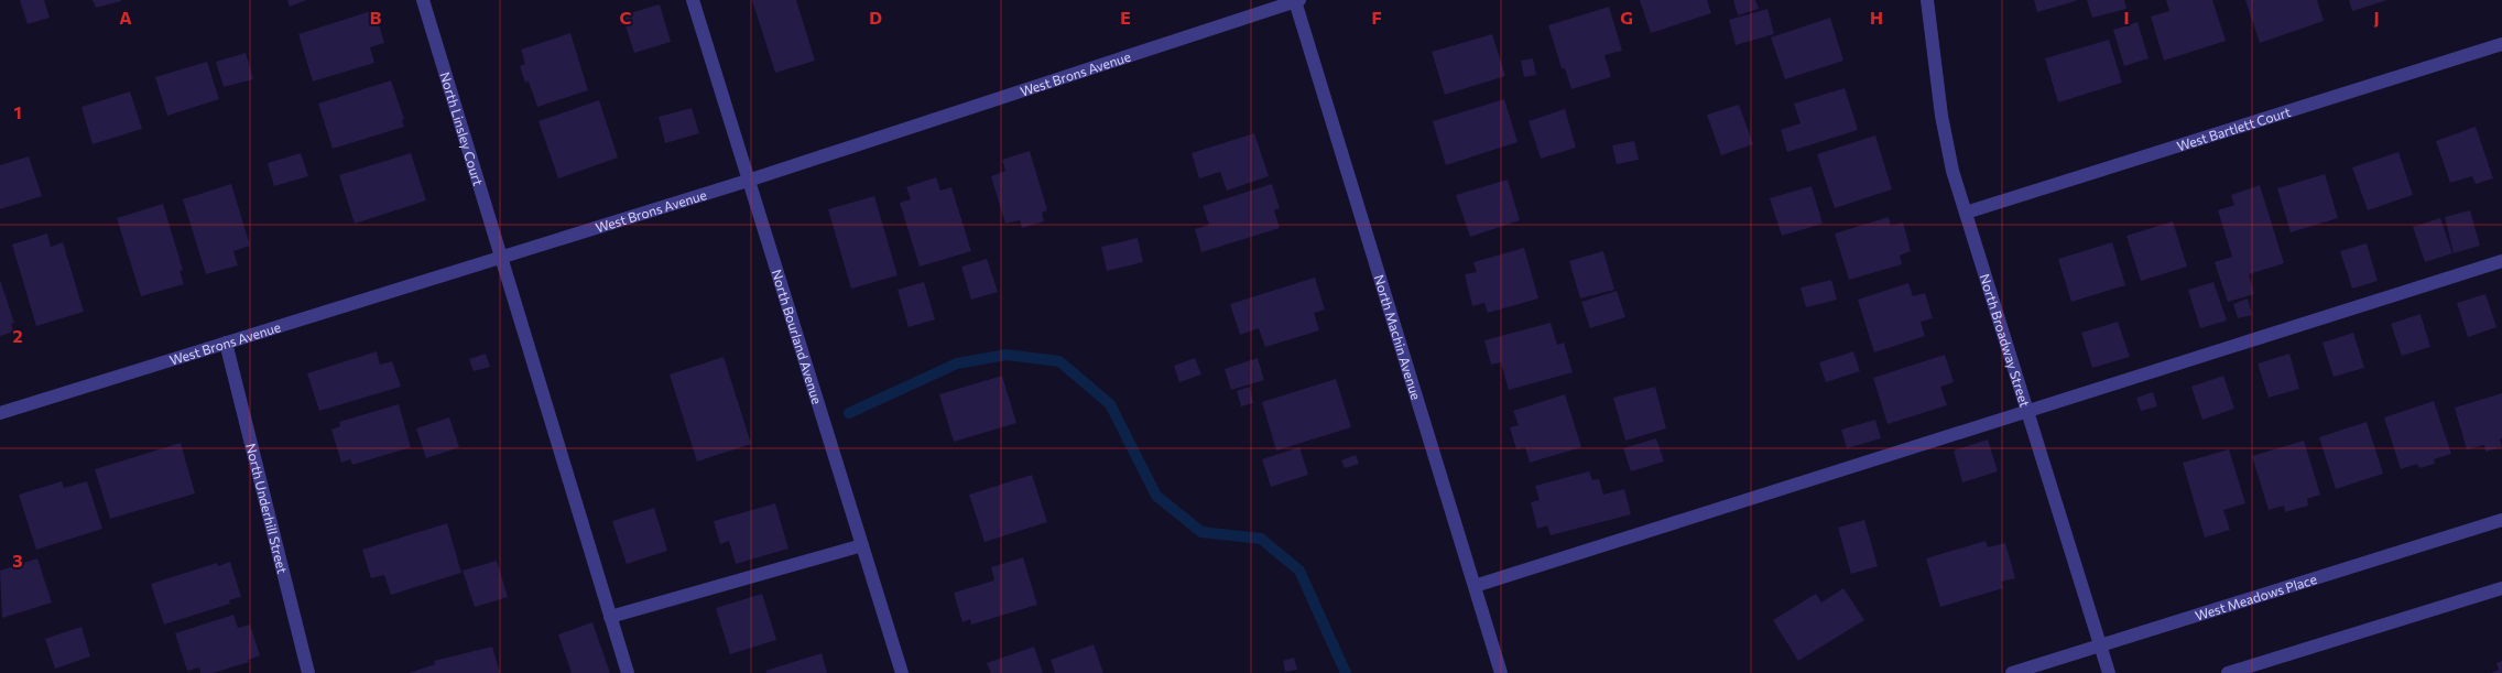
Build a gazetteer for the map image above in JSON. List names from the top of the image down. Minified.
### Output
{"streets":{"street":["West Brons Avenue","North Linsley Court","West Bartlett Court","North Bourland Avenue","North Machin Avenue","North Broadway Street","North Underhill Street","West Meadows Place"]},"crossings":[["West Brons Avenue","North Linsley Court"],["West Brons Avenue","North Bourland Avenue"],["West Brons Avenue","North Machin Avenue"],["West Brons Avenue","North Underhill Street"],["West Bartlett Court","North Broadway Street"],["North Broadway Street","West Meadows Place"]],"grid":{"columns":["A","B","C","D","E","F","G","H","I","J"],"rows":["1","2","3"]}}
